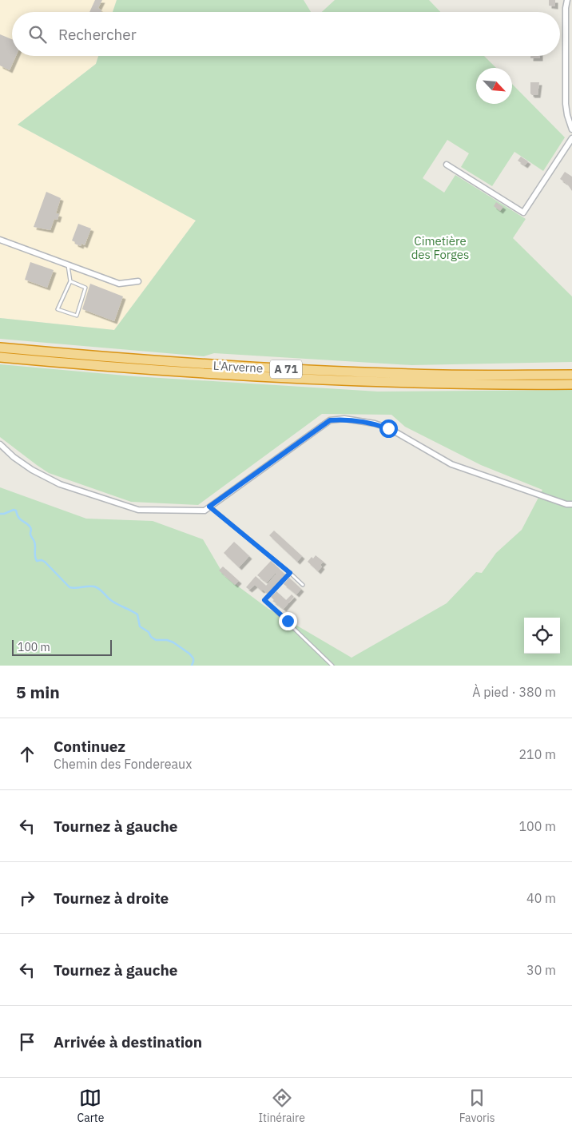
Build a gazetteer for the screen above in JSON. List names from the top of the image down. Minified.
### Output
{"streets":{"highway":["L'Arverne","A 71"]},"parks":["Cimetière des Forges"],"scale_bar":"100 m","north":"bottom right","page":{"search":"Rechercher","scale":"100 m","heading":["5 min","À pied · 380 m"],"list":[["Continuez","Chemin des Fondereaux","210 m"],["Tournez à gauche","100 m"],["Tournez à droite","40 m"],["Tournez à gauche","30 m"],"Arrivée à destination"],"nav":["Carte","Itinéraire","Favoris"]}}
